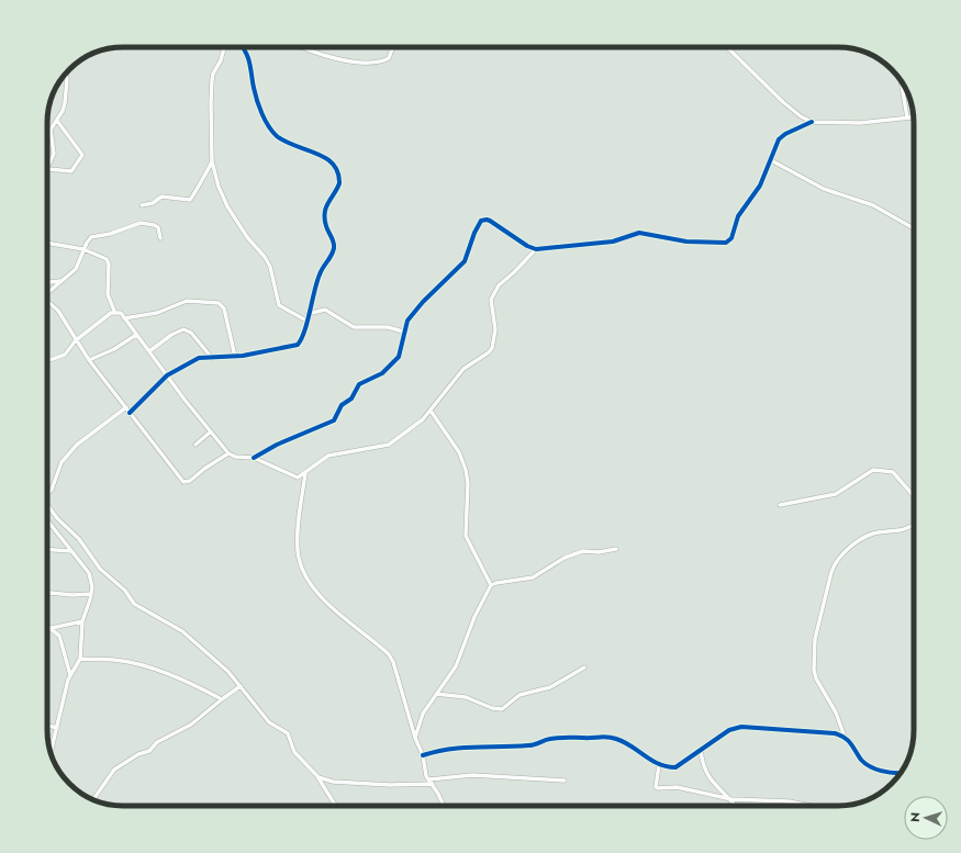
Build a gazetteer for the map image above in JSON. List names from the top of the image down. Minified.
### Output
{"north":"left"}
